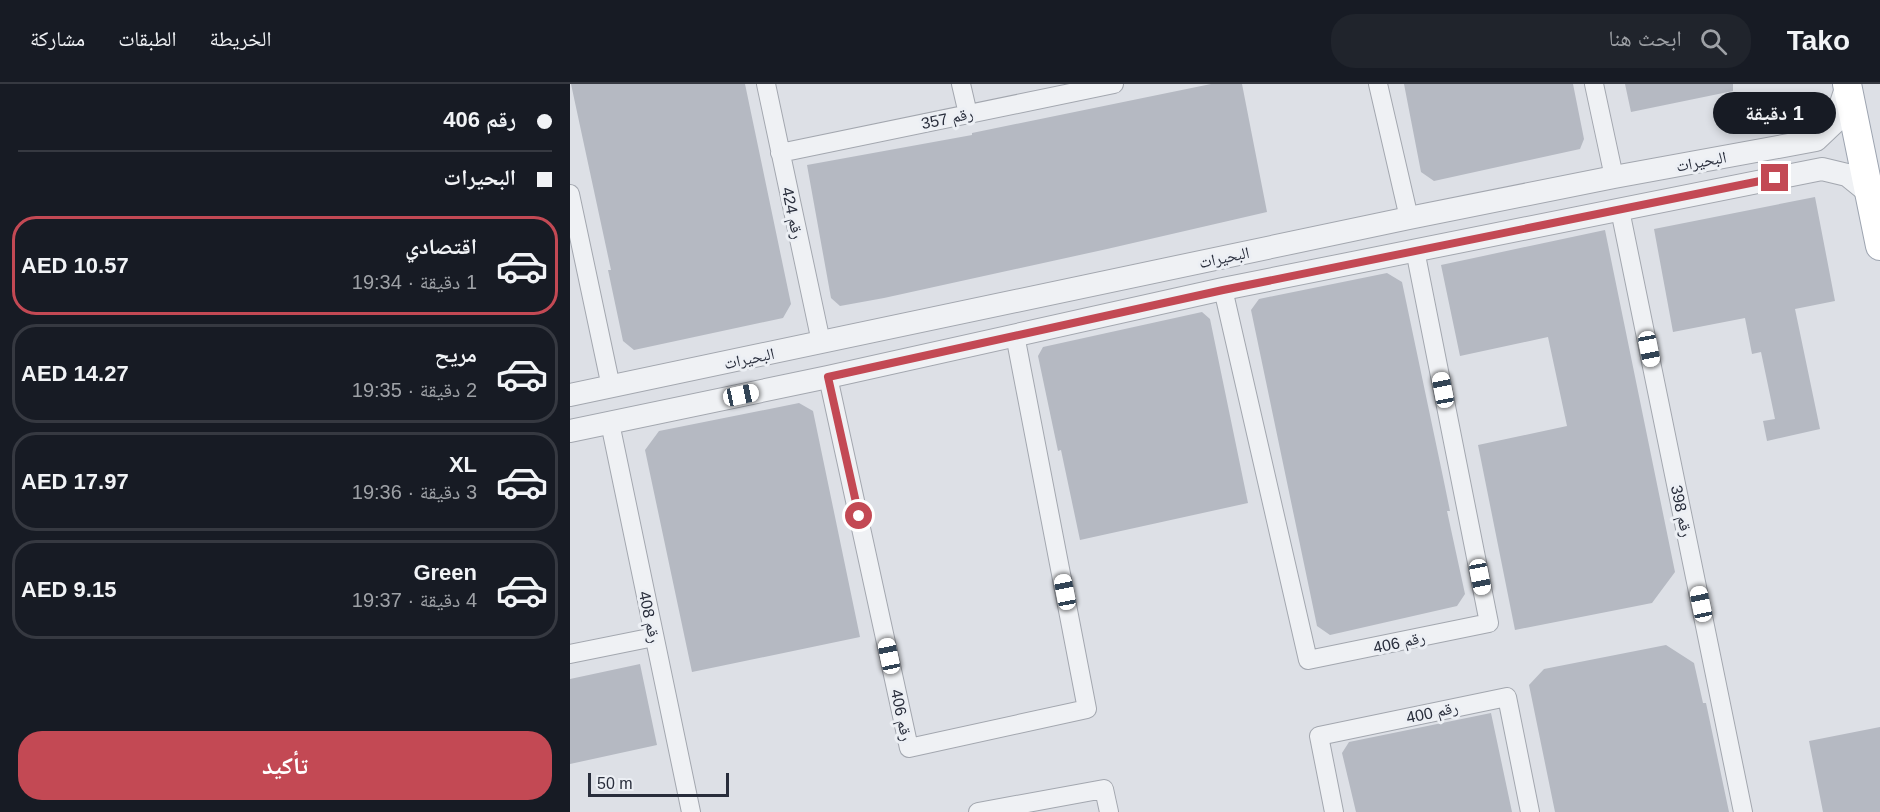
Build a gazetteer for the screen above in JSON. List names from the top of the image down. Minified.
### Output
{"streets":{"street":["رقم 357","البحيرات","رقم 424","رقم 398","رقم 408","رقم 406","رقم 400"]},"crossings":[["رقم 357","رقم 424"],["البحيرات","رقم 424"],["البحيرات","رقم 398"],["البحيرات","رقم 408"],["البحيرات","رقم 406"]],"scale_bar":"50 m","page":{"header":"Tako","search":"ابحث هنا","nav":["الخريطة","الطبقات","مشاركة"],"banner":["رقم 406","البحيرات"],"bubble":"1 دقيقة","list":[{"name":"اقتصادي","note":"1 دقيقة · 19:34","value":"AED 10.57"},{"name":"مريح","note":"2 دقيقة · 19:35","value":"AED 14.27"},{"name":"XL","note":"3 دقيقة · 19:36","value":"AED 17.97"},{"name":"Green","note":"4 دقيقة · 19:37","value":"AED 9.15"}],"buttons":"تأكيد","scale":"50 m"}}
